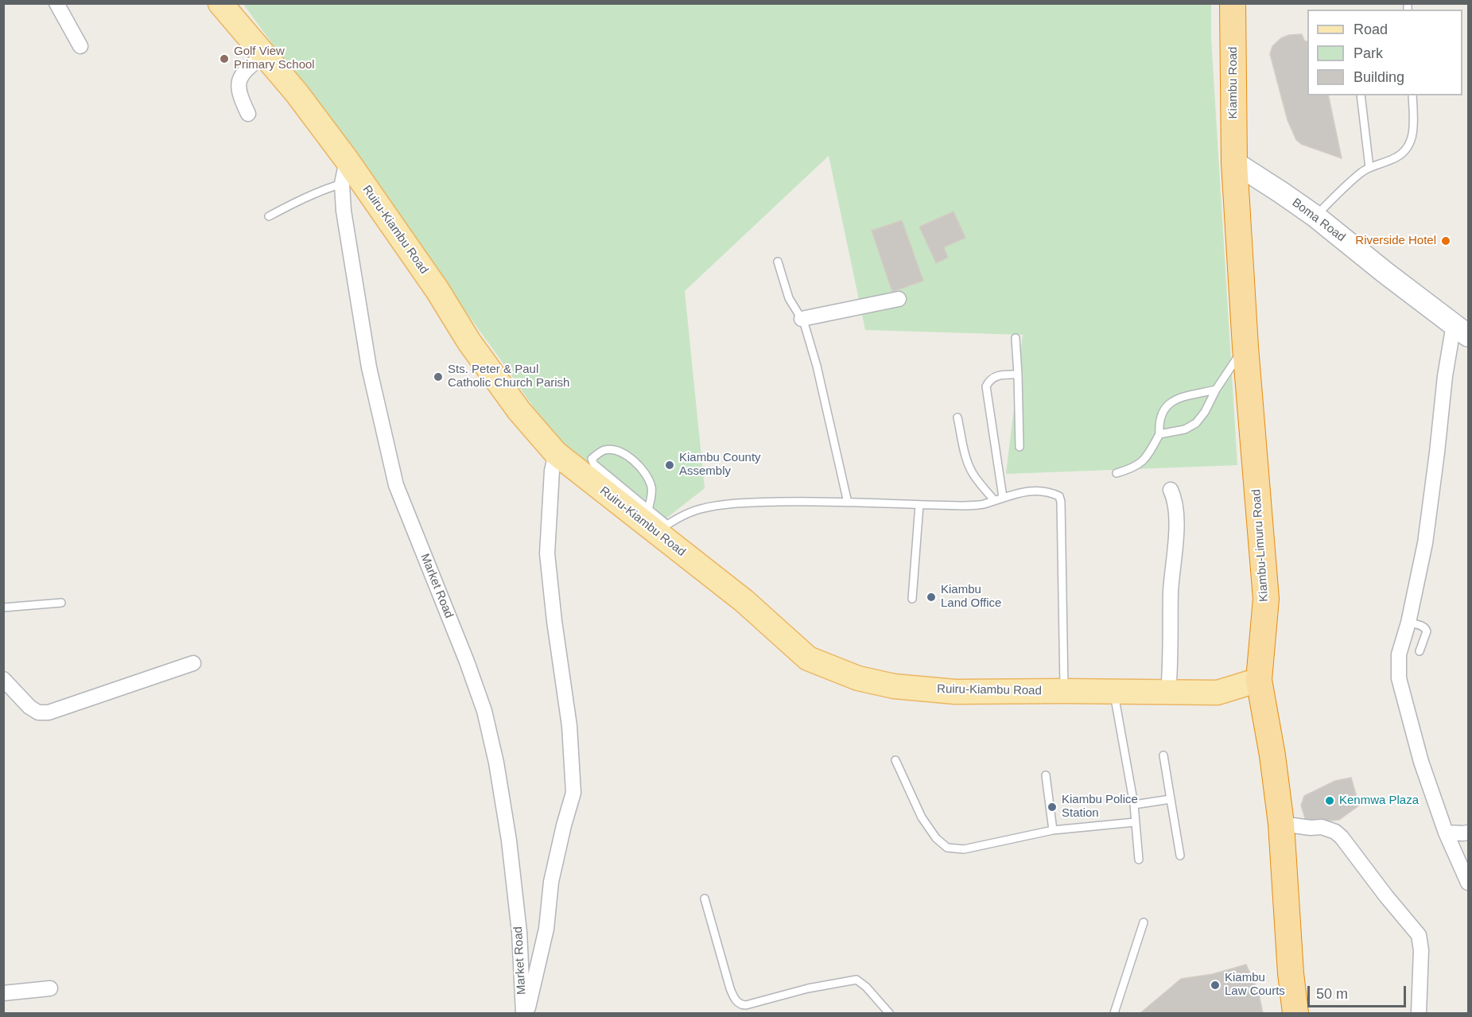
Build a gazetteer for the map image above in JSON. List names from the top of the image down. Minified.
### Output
{"streets":{"highway":["Kiambu Road","Kiambu-Limuru Road"],"main road":["Boma Road","Ruiru-Kiambu Road"],"street":["Market Road"]},"crossings":[["Kiambu Road","Boma Road"],["Kiambu Road","Kiambu-Limuru Road"],["Boma Road","Kiambu-Limuru Road"],["Ruiru-Kiambu Road","Kiambu-Limuru Road"],["Ruiru-Kiambu Road","Market Road"]],"places":["Golf View Primary School","Riverside Hotel","Sts. Peter & Paul Catholic Church Parish","Kiambu County Assembly","Kiambu Land Office","Kenmwa Plaza","Kiambu Police Station","Kiambu Law Courts"],"legend":["Road","Park","Building"],"scale_bar":"50 m"}
